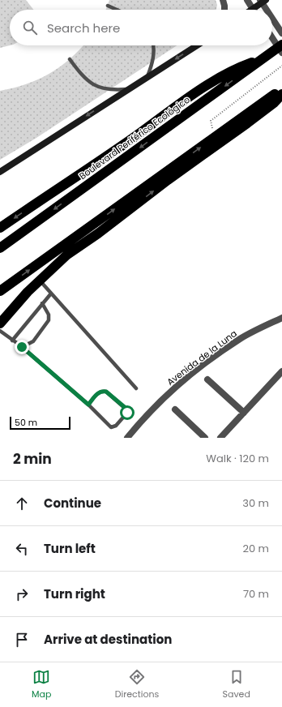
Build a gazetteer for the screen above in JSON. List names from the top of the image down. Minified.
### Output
{"streets":{"highway":["Boulevard Periférico Ecológico"],"street":["Avenida de la Luna"]},"scale_bar":"50 m","page":{"search":"Search here","scale":"50 m","heading":["2 min","Walk · 120 m"],"list":[["Continue","30 m"],["Turn left","20 m"],["Turn right","70 m"],"Arrive at destination"],"nav":["Map","Directions","Saved"]}}
